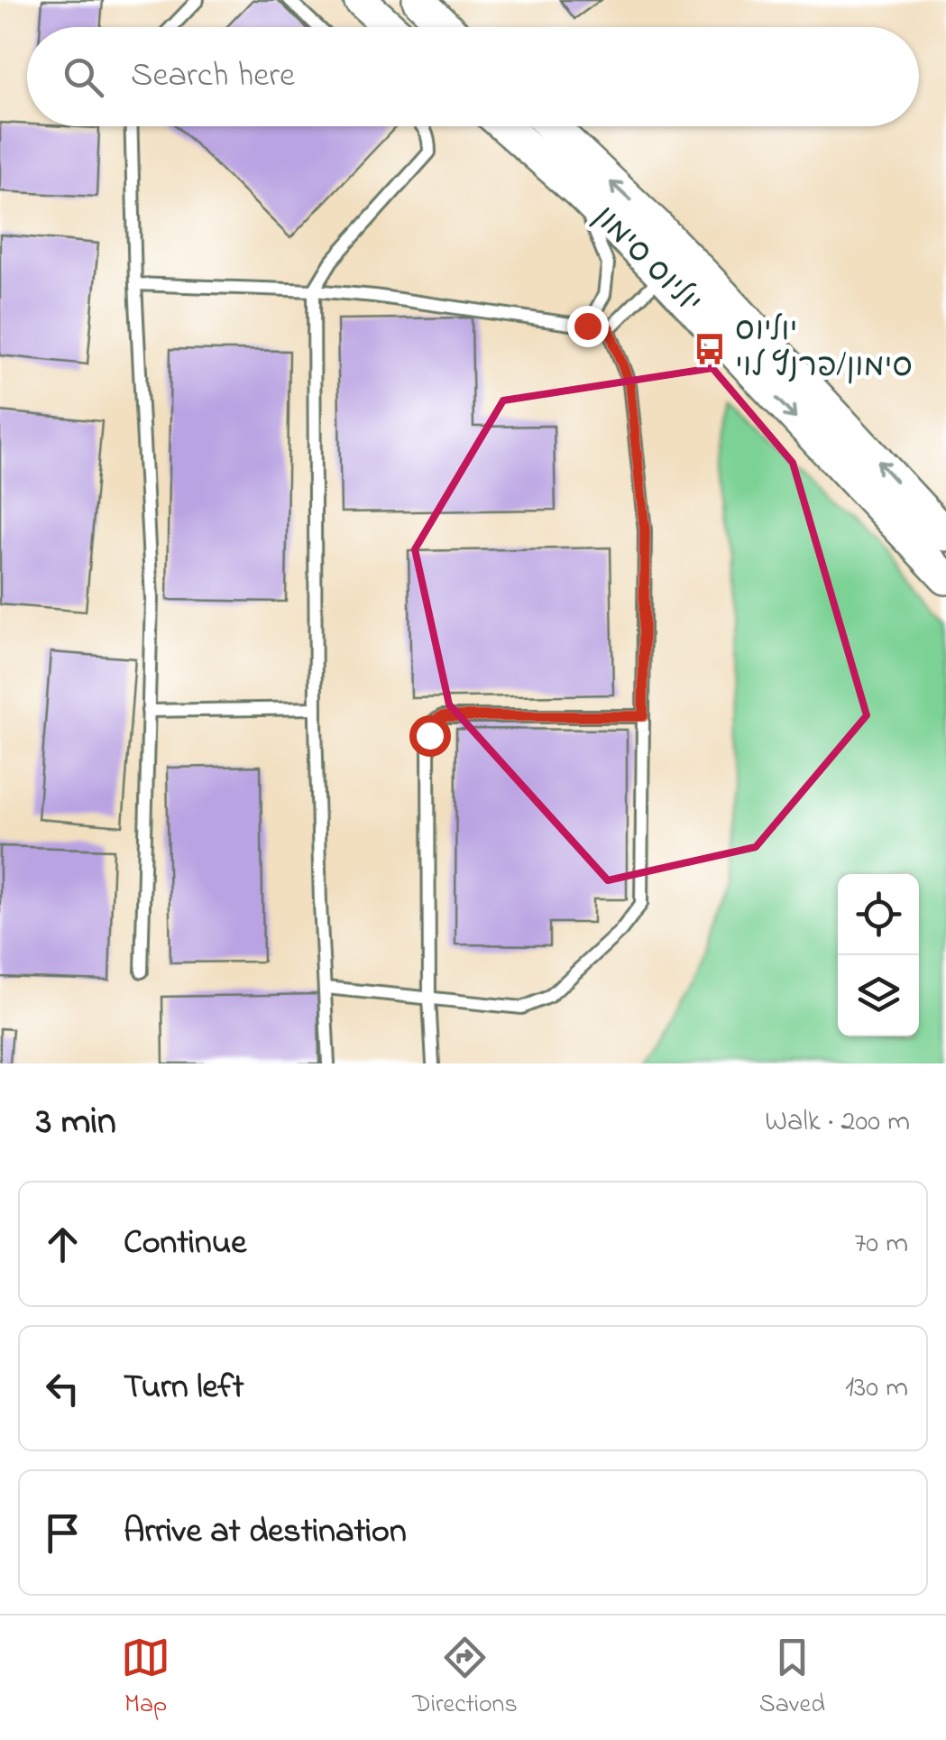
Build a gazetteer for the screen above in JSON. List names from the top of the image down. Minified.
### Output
{"streets":{"street":["יוליוס סימון"]},"places":{"bus stop":["יוליוס סימון/פרנץ לוי"]},"page":{"search":"Search here","heading":["3 min","Walk · 200 m"],"list":[["Continue","70 m"],["Turn left","130 m"],"Arrive at destination"],"nav":["Map","Directions","Saved"]}}
